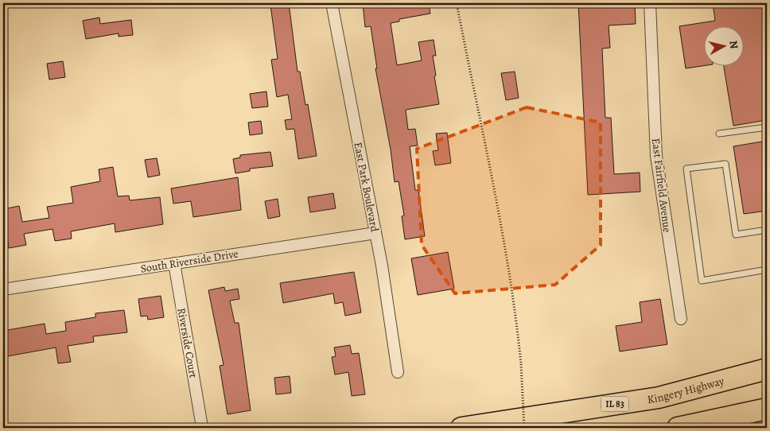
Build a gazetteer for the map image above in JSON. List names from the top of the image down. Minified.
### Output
{"streets":{"highway":["Kingery Highway","IL 83"],"street":["East Fairfield Avenue","East Park Boulevard","South Riverside Drive","Riverside Court"]},"crossings":[["East Park Boulevard","South Riverside Drive"],["South Riverside Drive","Riverside Court"]],"north":"right"}
